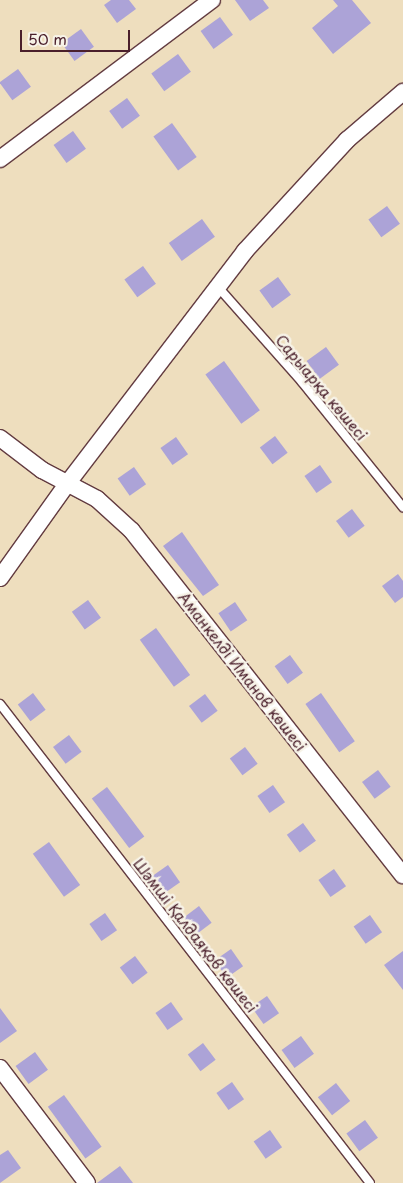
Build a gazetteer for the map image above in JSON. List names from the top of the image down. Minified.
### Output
{"streets":{"street":["Аманкелді Иманов көшесі"],"lane":["Сарыарқа көшесі","Шәмші Қалдаяқов көшесі"]},"scale_bar":"50 m"}
